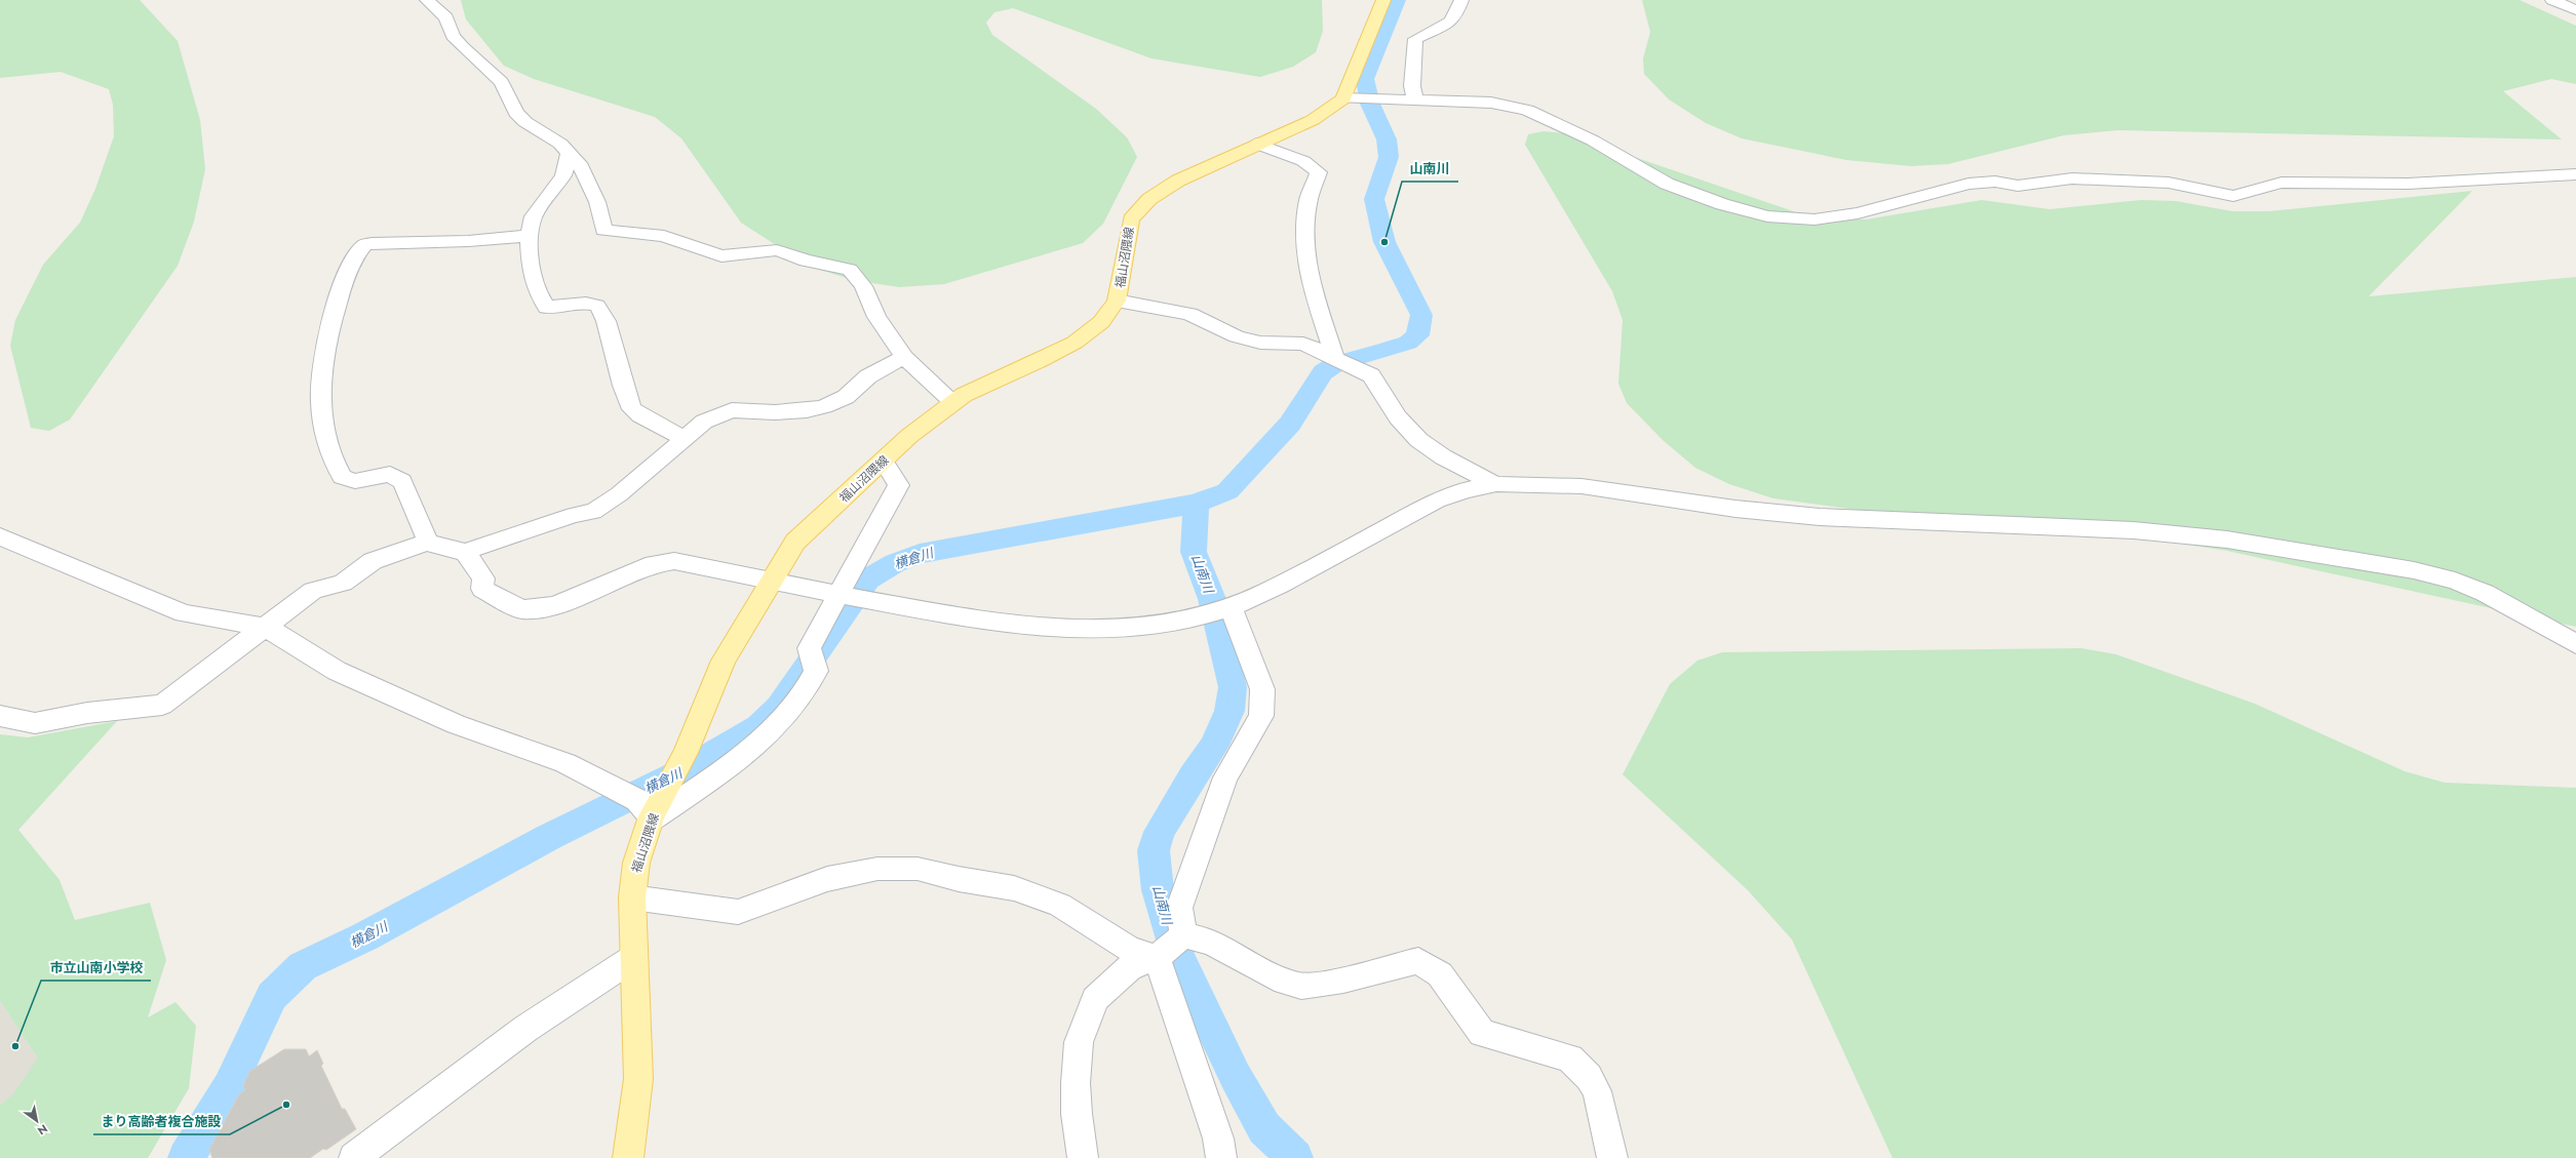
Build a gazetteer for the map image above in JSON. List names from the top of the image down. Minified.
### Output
{"streets":{"main road":["福山沼隈線"]},"water":["横倉川","山南川"],"places":["山南川","市立山南小学校","まり高齢者複合施設"],"north":"bottom right"}
